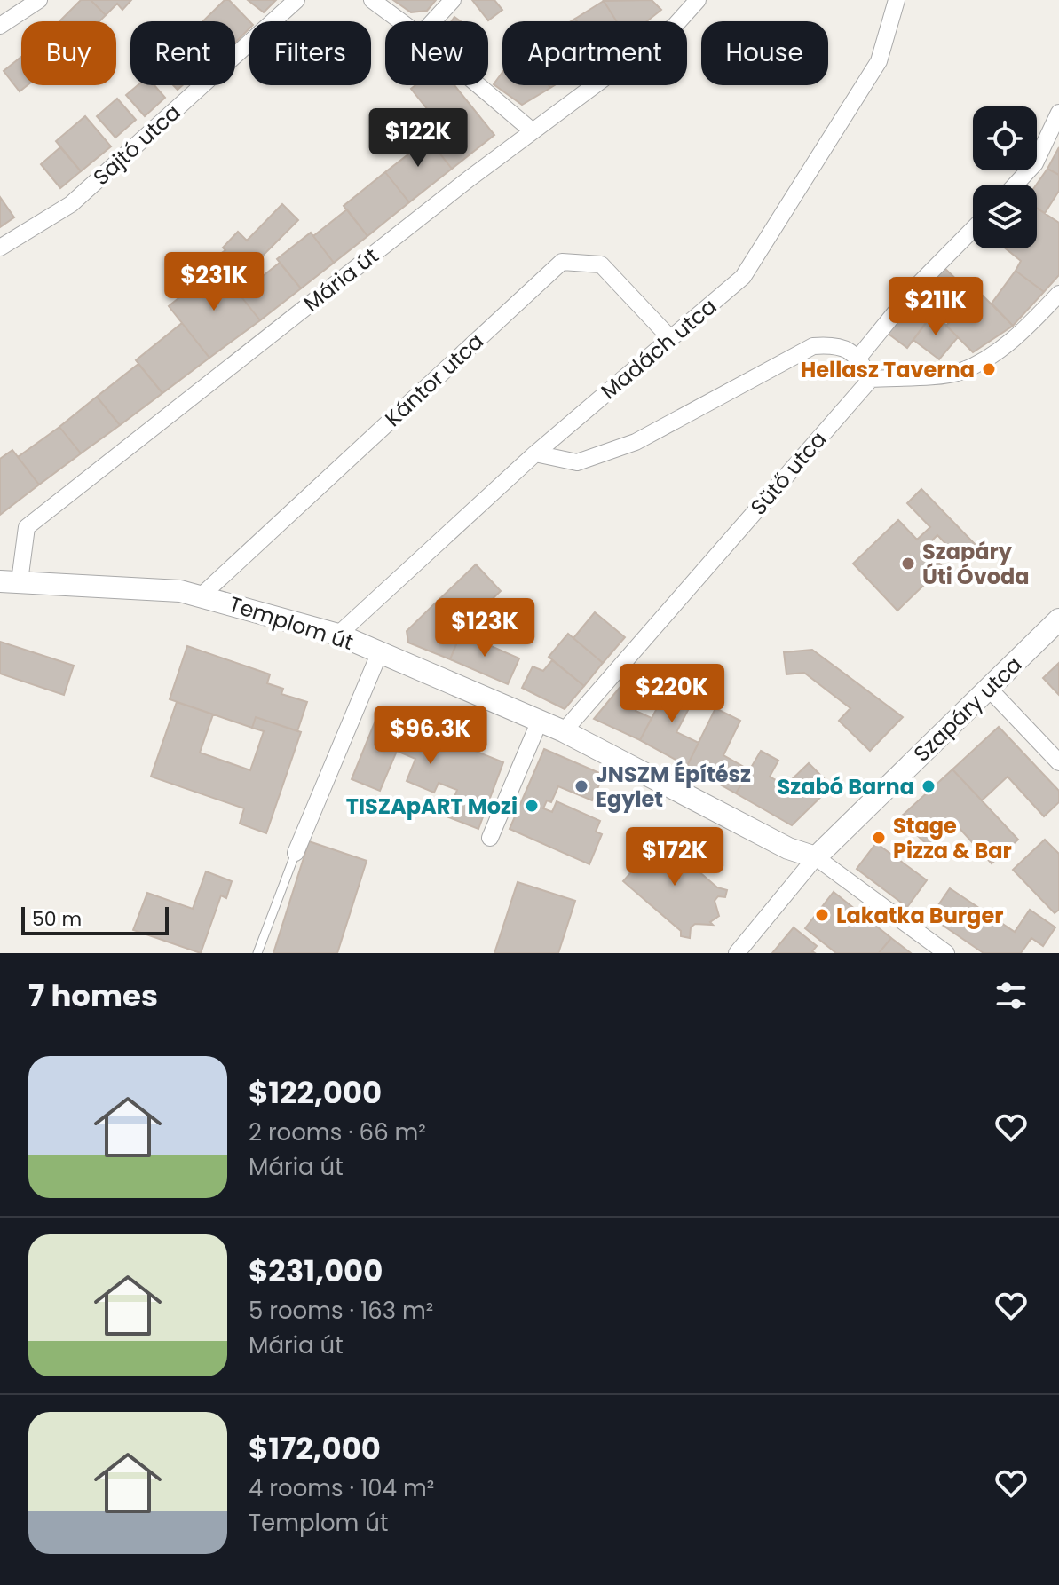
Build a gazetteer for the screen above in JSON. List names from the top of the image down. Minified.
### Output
{"streets":{"street":["Sajtó utca","Mária út","Madách utca","Kántor utca","Sütő utca","Templom út","Szapáry utca"]},"crossings":[["Mária út","Templom út"],["Madách utca","Kántor utca"],["Madách utca","Templom út"],["Kántor utca","Templom út"],["Sütő utca","Templom út"],["Templom út","Szapáry utca"]],"places":["Hellasz Taverna","Szapáry Úti Óvoda","JNSZM Építész Egylet","Szabó Barna","TISZApART Mozi","Stage Pizza & Bar","Lakatka Burger"],"scale_bar":"50 m","page":{"chip":["Buy","Rent","Filters","New","Apartment","House"],"price":["$122K","$231K","$211K","$123K","$220K","$96.3K","$172K"],"scale":"50 m","heading":"7 homes","list":[{"name":"$122,000","note":"2 rooms · 66 m² · Mária út"},{"name":"$231,000","note":"5 rooms · 163 m² · Mária út"},{"name":"$172,000","note":"4 rooms · 104 m² · Templom út"}]}}
